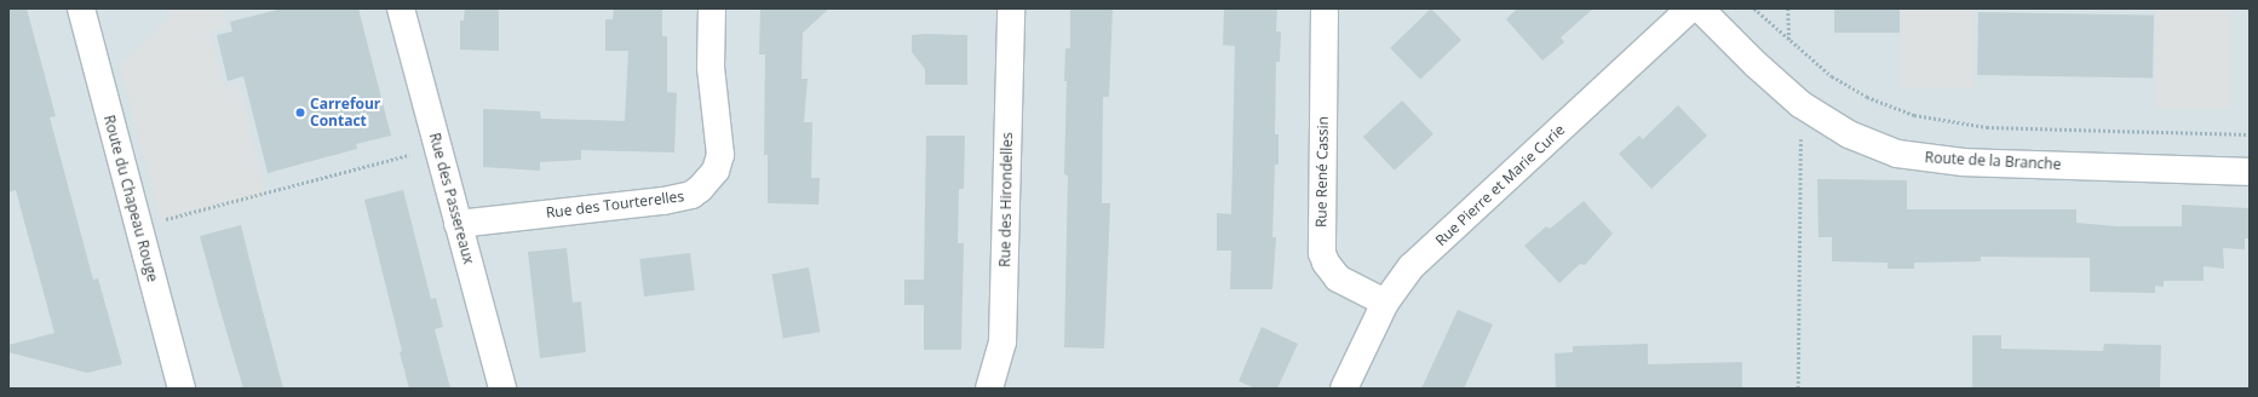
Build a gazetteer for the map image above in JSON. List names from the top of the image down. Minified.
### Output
{"streets":{"street":["Route de la Branche","Rue René Cassin","Rue Pierre et Marie Curie","Route du Chapeau Rouge","Rue des Passereaux","Rue des Hirondelles","Rue des Tourterelles"]},"crossings":[["Rue René Cassin","Rue Pierre et Marie Curie"],["Rue des Passereaux","Rue des Tourterelles"]],"places":["Carrefour Contact"]}
